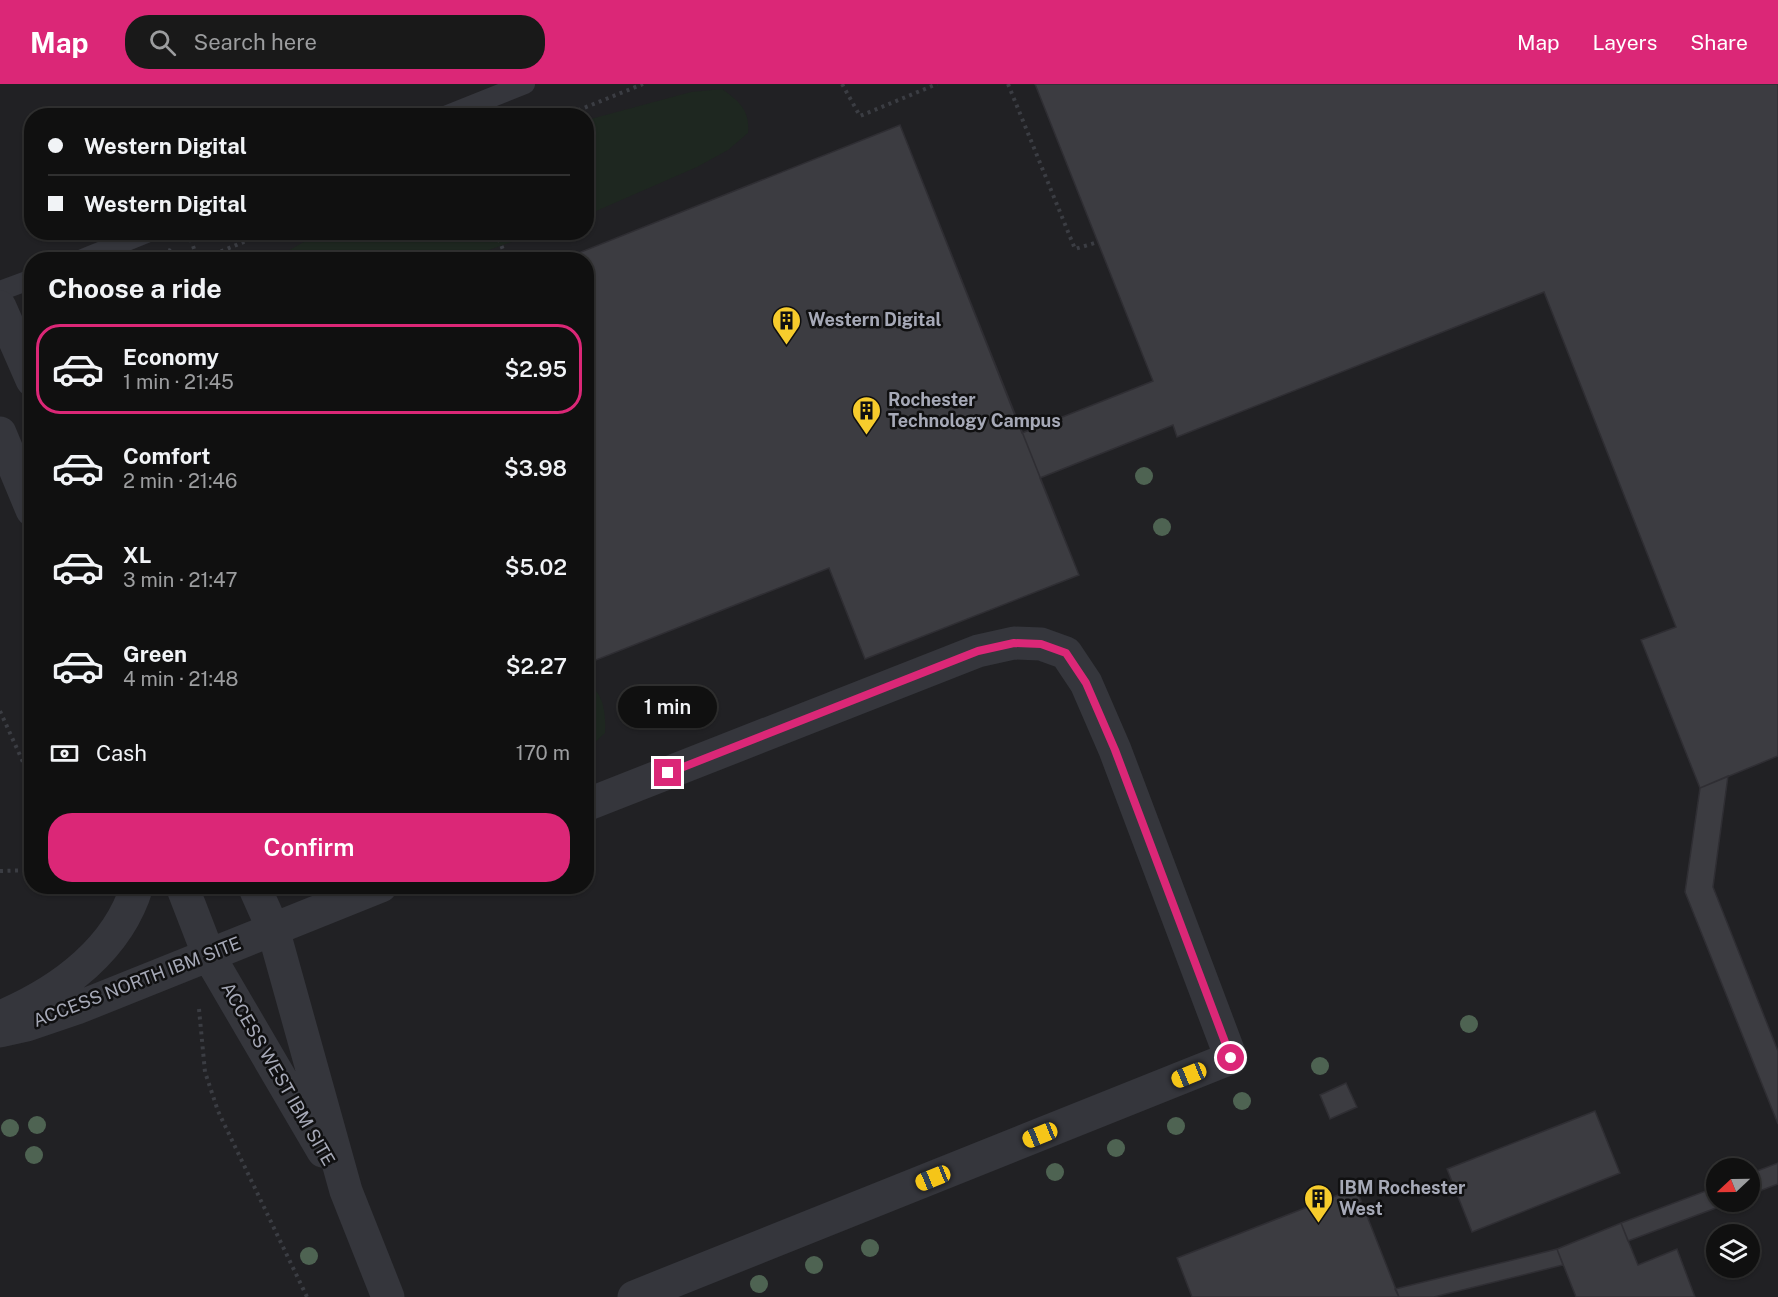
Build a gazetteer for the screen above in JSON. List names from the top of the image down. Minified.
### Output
{"streets":{"street":["ACCESS NORTH IBM SITE","ACCESS WEST IBM SITE"]},"crossings":[["ACCESS NORTH IBM SITE","ACCESS WEST IBM SITE"]],"places":{"building":["Western Digital","Rochester Technology Campus","IBM Rochester West"]},"north":"left","page":{"header":"Map","search":"Search here","nav":["Map","Layers","Share"],"banner":["Western Digital","Western Digital"],"heading":"Choose a ride","list":[{"name":"Economy","note":"1 min · 21:45","value":"$2.95"},{"name":"Comfort","note":"2 min · 21:46","value":"$3.98"},{"name":"XL","note":"3 min · 21:47","value":"$5.02"},{"name":"Green","note":"4 min · 21:48","value":"$2.27"}],"bubble":"1 min","pay":["Cash","170 m"],"buttons":"Confirm"}}
